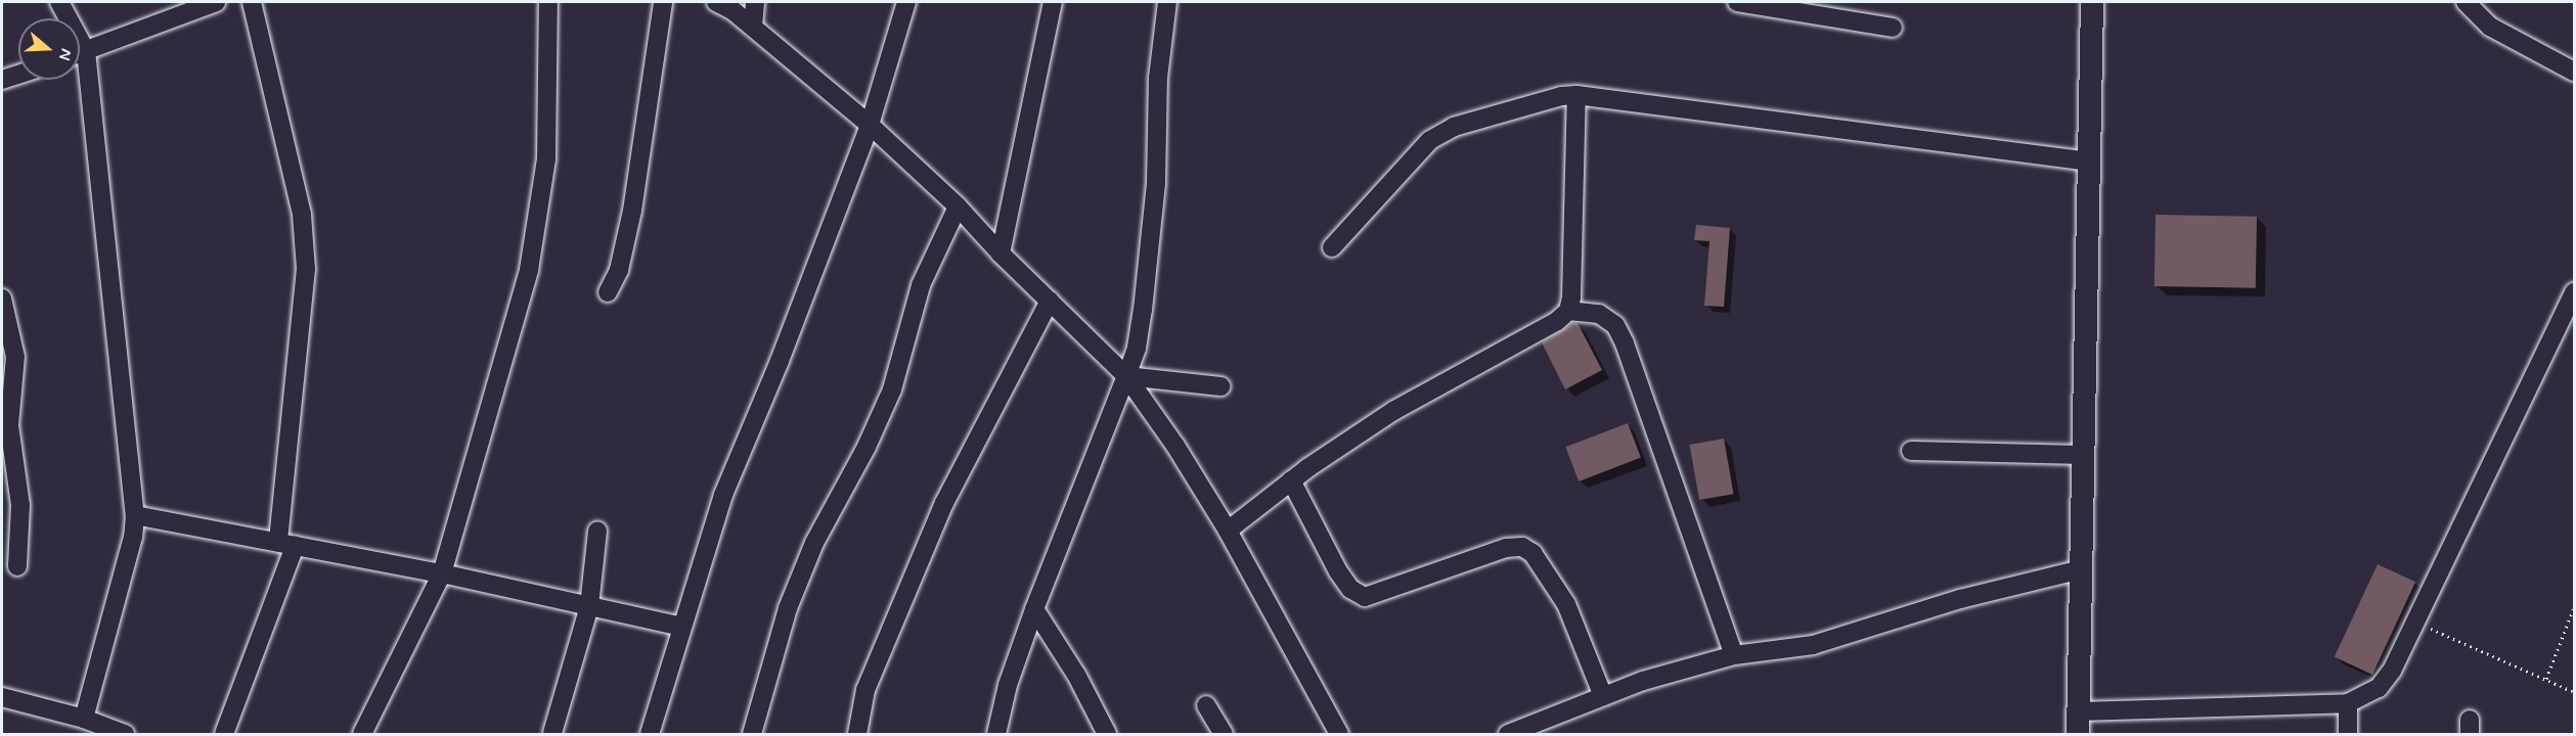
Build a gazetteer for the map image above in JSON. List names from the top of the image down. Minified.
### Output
{"north":"right"}
